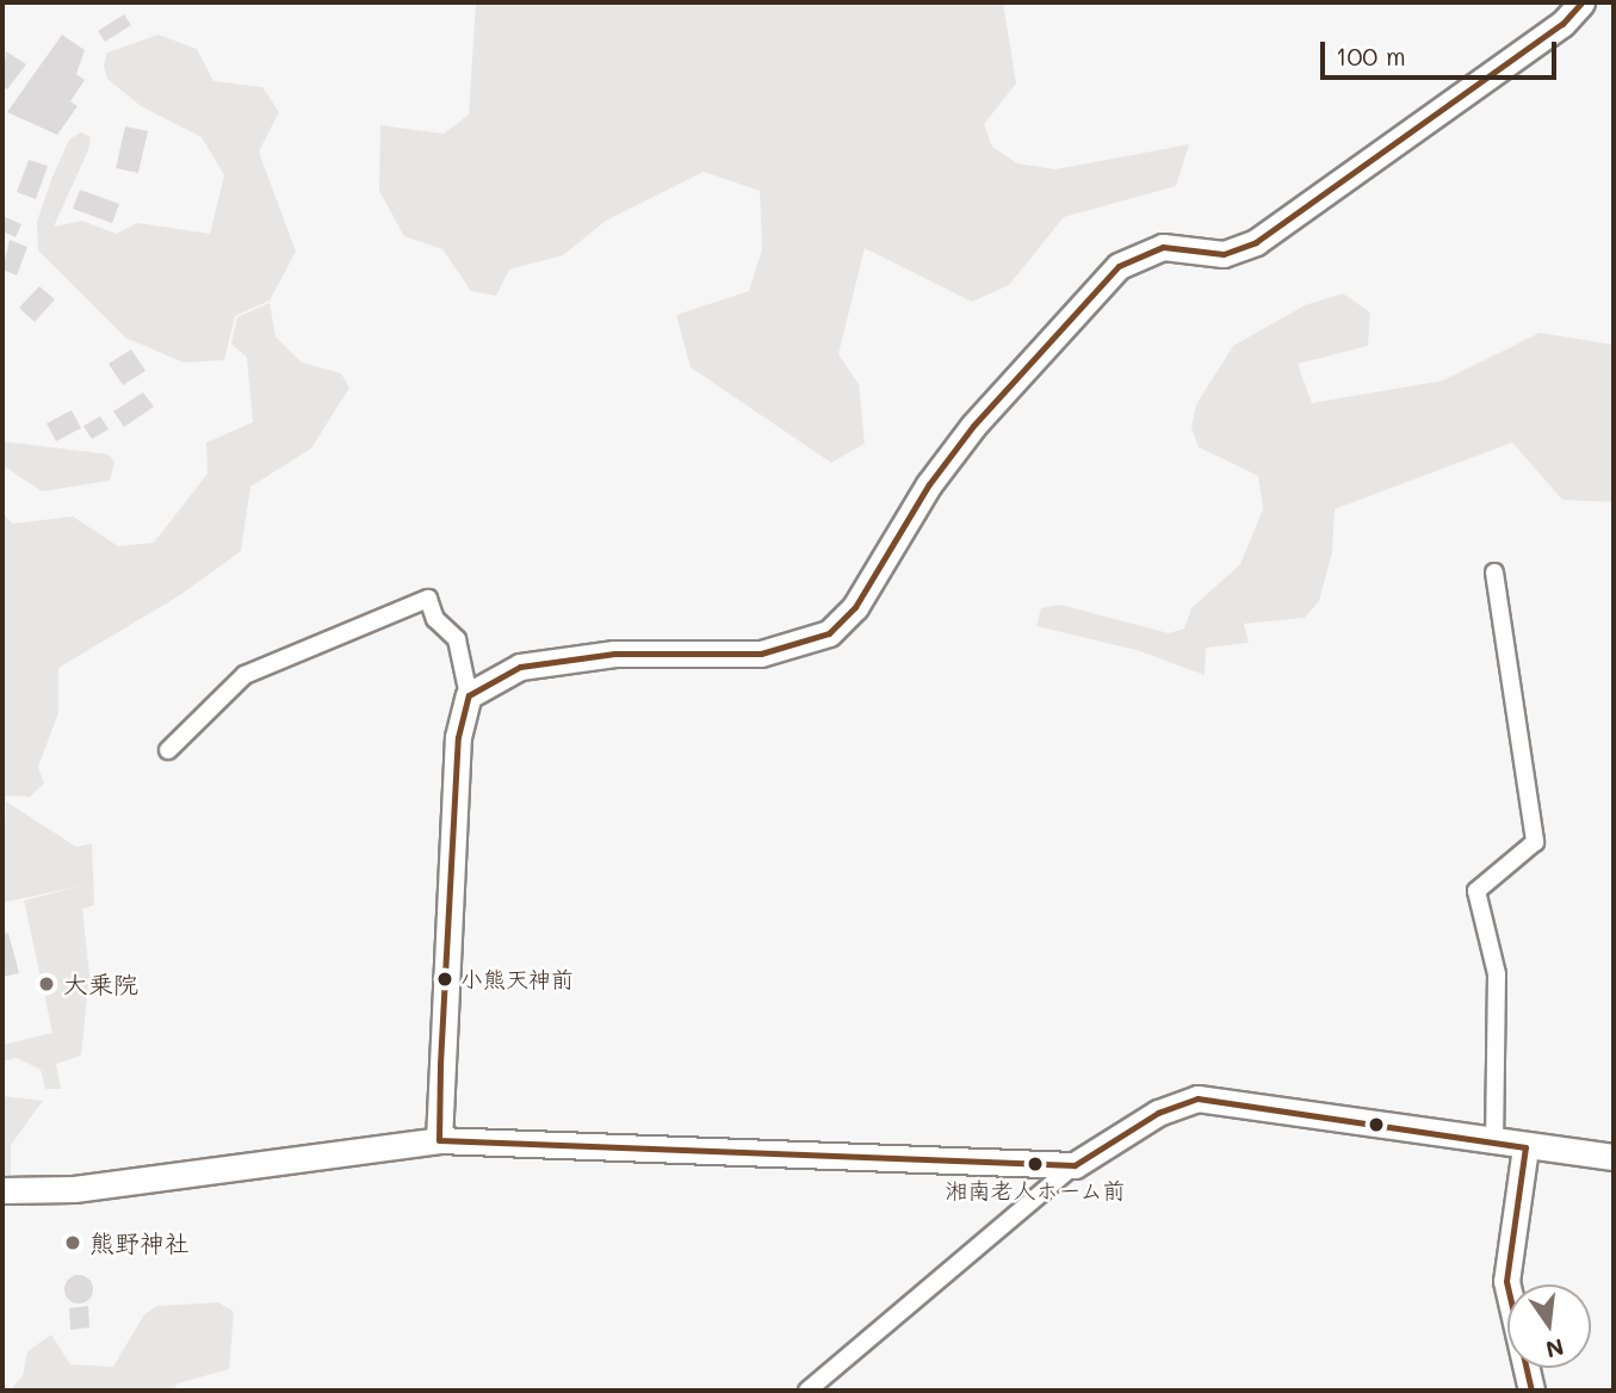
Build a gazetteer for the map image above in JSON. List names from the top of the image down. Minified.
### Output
{"places":["小熊天神前","大乗院","湘南老人ホーム前","熊野神社"],"scale_bar":"100 m","north":"bottom"}
